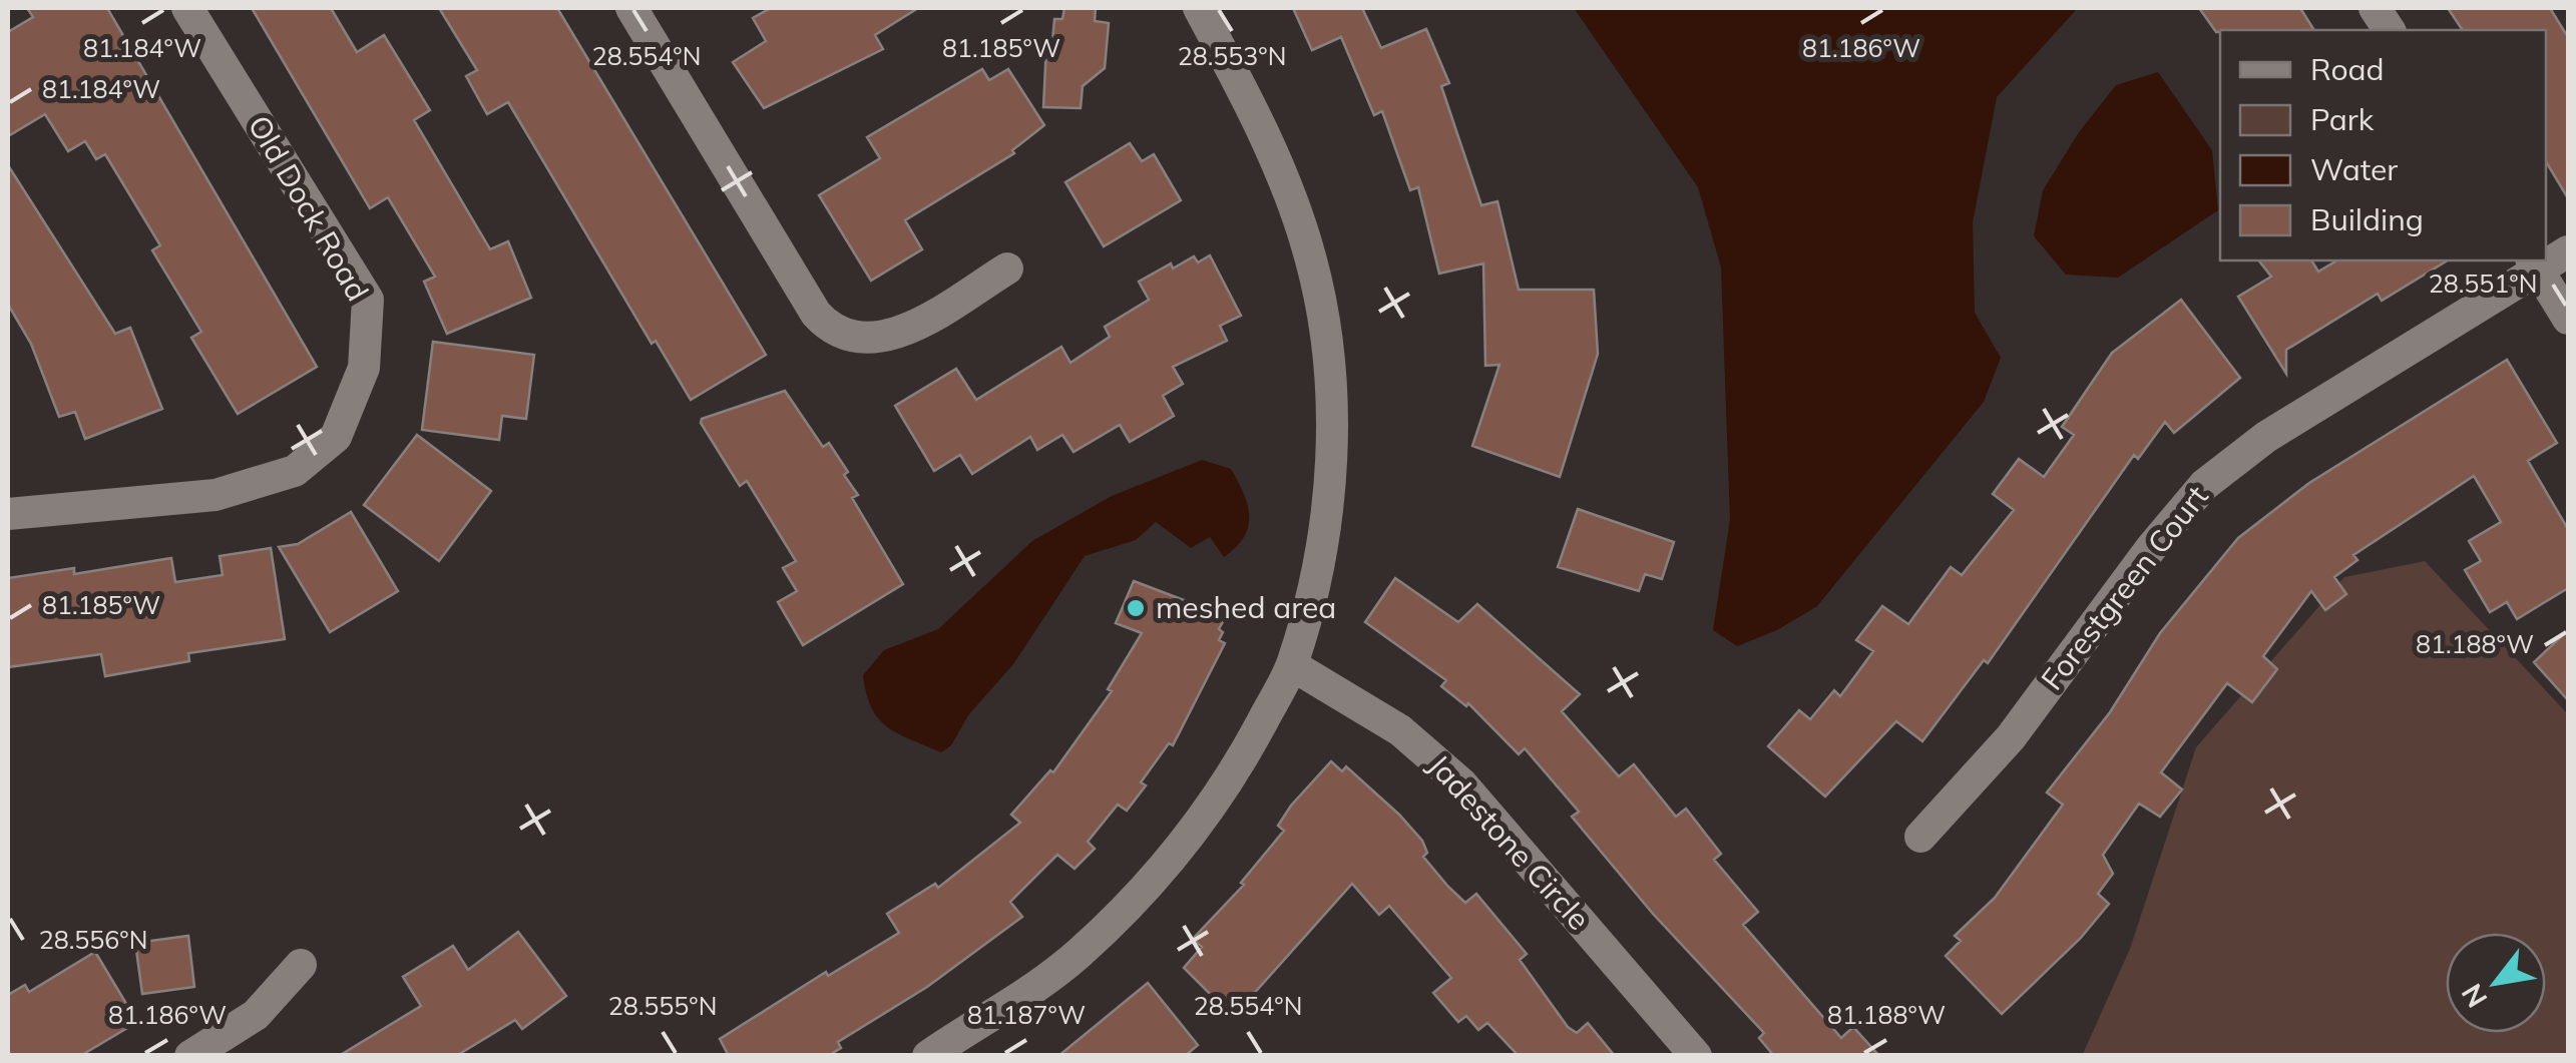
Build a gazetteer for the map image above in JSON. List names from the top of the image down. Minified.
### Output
{"streets":{"street":["Old Dock Road","Forestgreen Court","Jadestone Circle"]},"places":["meshed area"],"legend":["Road","Park","Water","Building"],"north":"bottom left","coordinates":["81.186°W","81.184°W","81.185°W","28.554°N","28.553°N","28.551°N","81.188°W","28.556°N","28.555°N","81.187°W"]}
